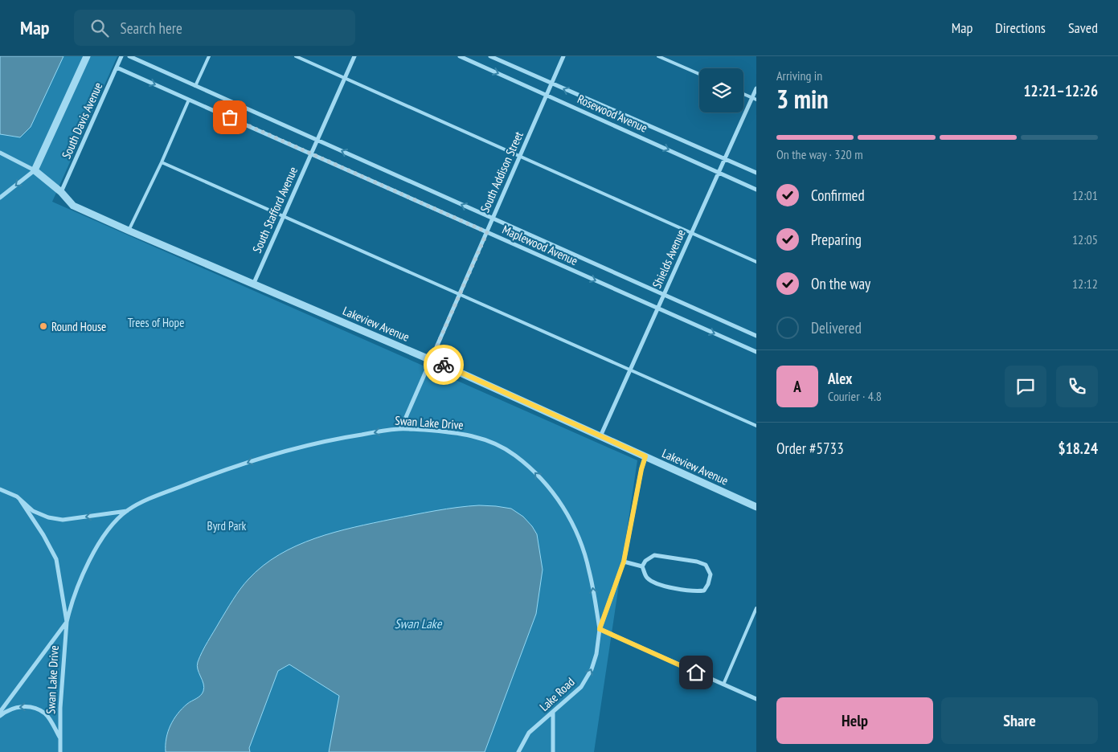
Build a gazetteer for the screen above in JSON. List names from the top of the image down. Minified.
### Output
{"streets":{"street":["Rosewood Avenue","South Davis Avenue","South Addison Street","South Stafford Avenue","Maplewood Avenue","Shields Avenue","Lakeview Avenue","Swan Lake Drive","Lake Road"]},"crossings":[["Rosewood Avenue","South Addison Street"],["Rosewood Avenue","Shields Avenue"],["South Davis Avenue","Maplewood Avenue"],["South Davis Avenue","Lakeview Avenue"],["South Addison Street","Maplewood Avenue"],["South Addison Street","Lakeview Avenue"],["South Addison Street","Swan Lake Drive"],["South Stafford Avenue","Maplewood Avenue"],["South Stafford Avenue","Lakeview Avenue"],["Maplewood Avenue","Shields Avenue"],["Shields Avenue","Lakeview Avenue"],["Lakeview Avenue","Lake Road"],["Swan Lake Drive","Lake Road"]],"one_way":["Swan Lake Drive"],"water":["Swan Lake"],"parks":["Trees of Hope","Byrd Park"],"places":["Round House"],"page":{"header":"Map","search":"Search here","nav":["Map","Directions","Saved"],"heading":["3 min","Arriving in","12:21–12:26"],"panel":["Alex","Courier · 4.8","Order #5733","$18.24"],"bar":"On the way · 320 m","list":[["Confirmed","12:01"],["Preparing","12:05"],["On the way","12:12"],"Delivered"],"round":"A","buttons":["Help","Share"]}}
